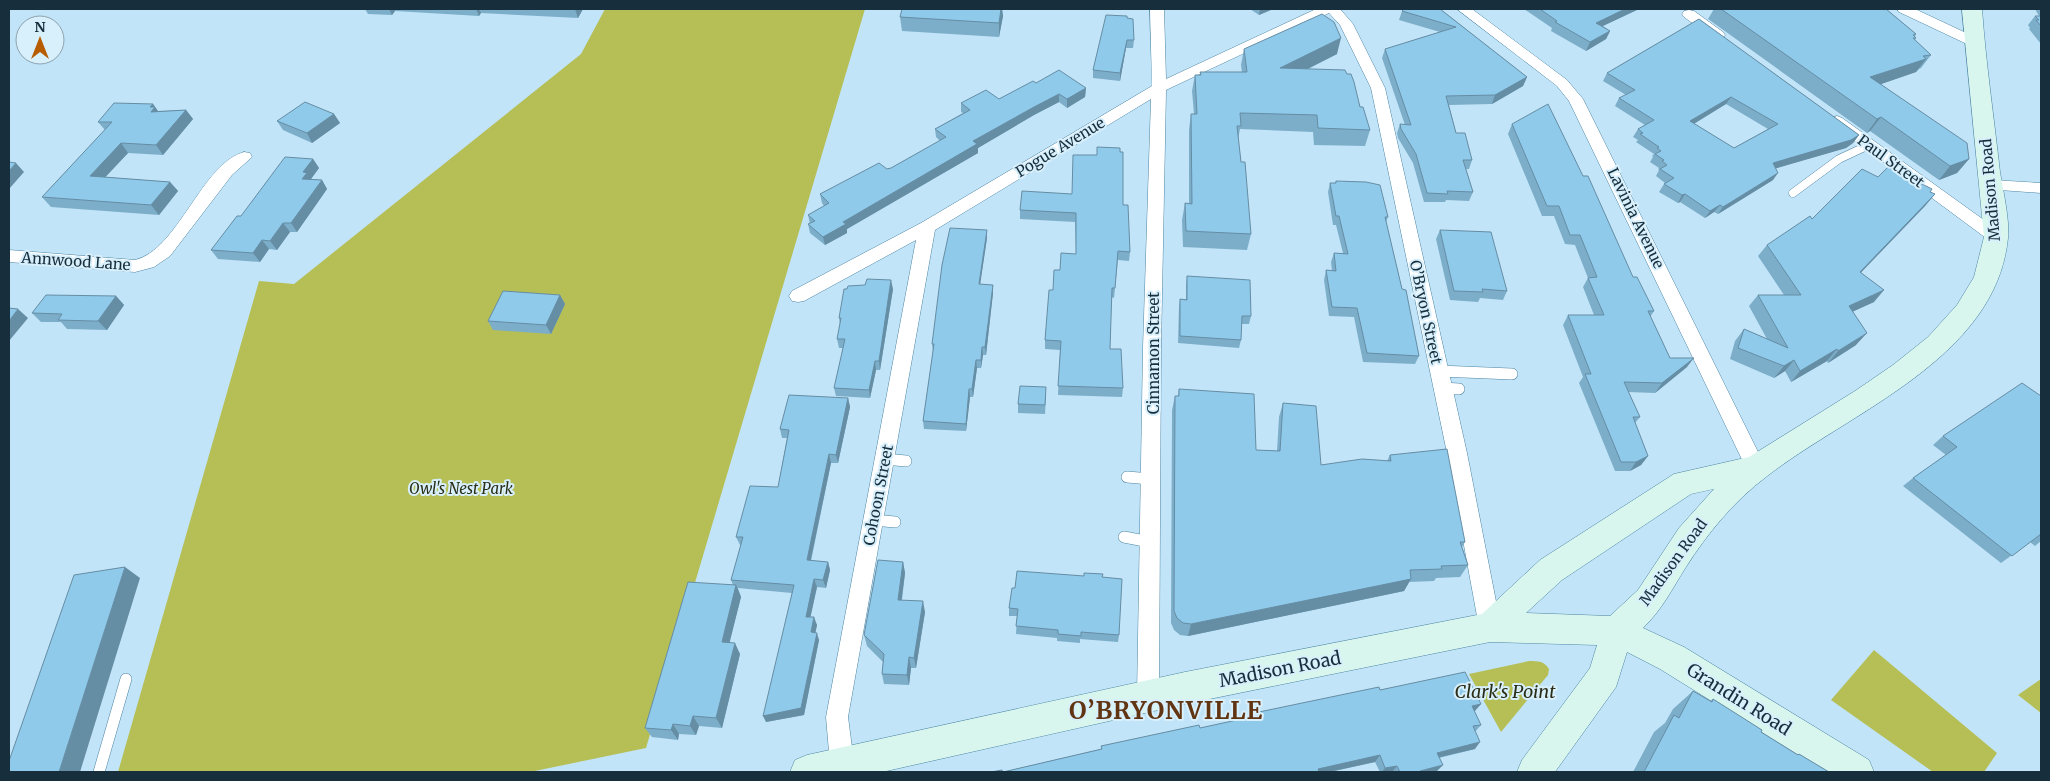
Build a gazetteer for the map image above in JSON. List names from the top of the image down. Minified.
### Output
{"streets":{"main road":["Madison Road","Grandin Road"],"street":["Pogue Avenue","Paul Street","Lavinia Avenue","Annwood Lane","O’Bryon Street","Cinnamon Street","Cohoon Street"]},"crossings":[["Pogue Avenue","Cinnamon Street"],["Pogue Avenue","Cohoon Street"],["Paul Street","Madison Road"],["Madison Road","Lavinia Avenue"],["Madison Road","O’Bryon Street"],["Madison Road","Cinnamon Street"],["Madison Road","Cohoon Street"],["Madison Road","Grandin Road"]],"districts":["O’BRYONVILLE"],"parks":["Owl's Nest Park","Clark's Point"],"north":"top"}
